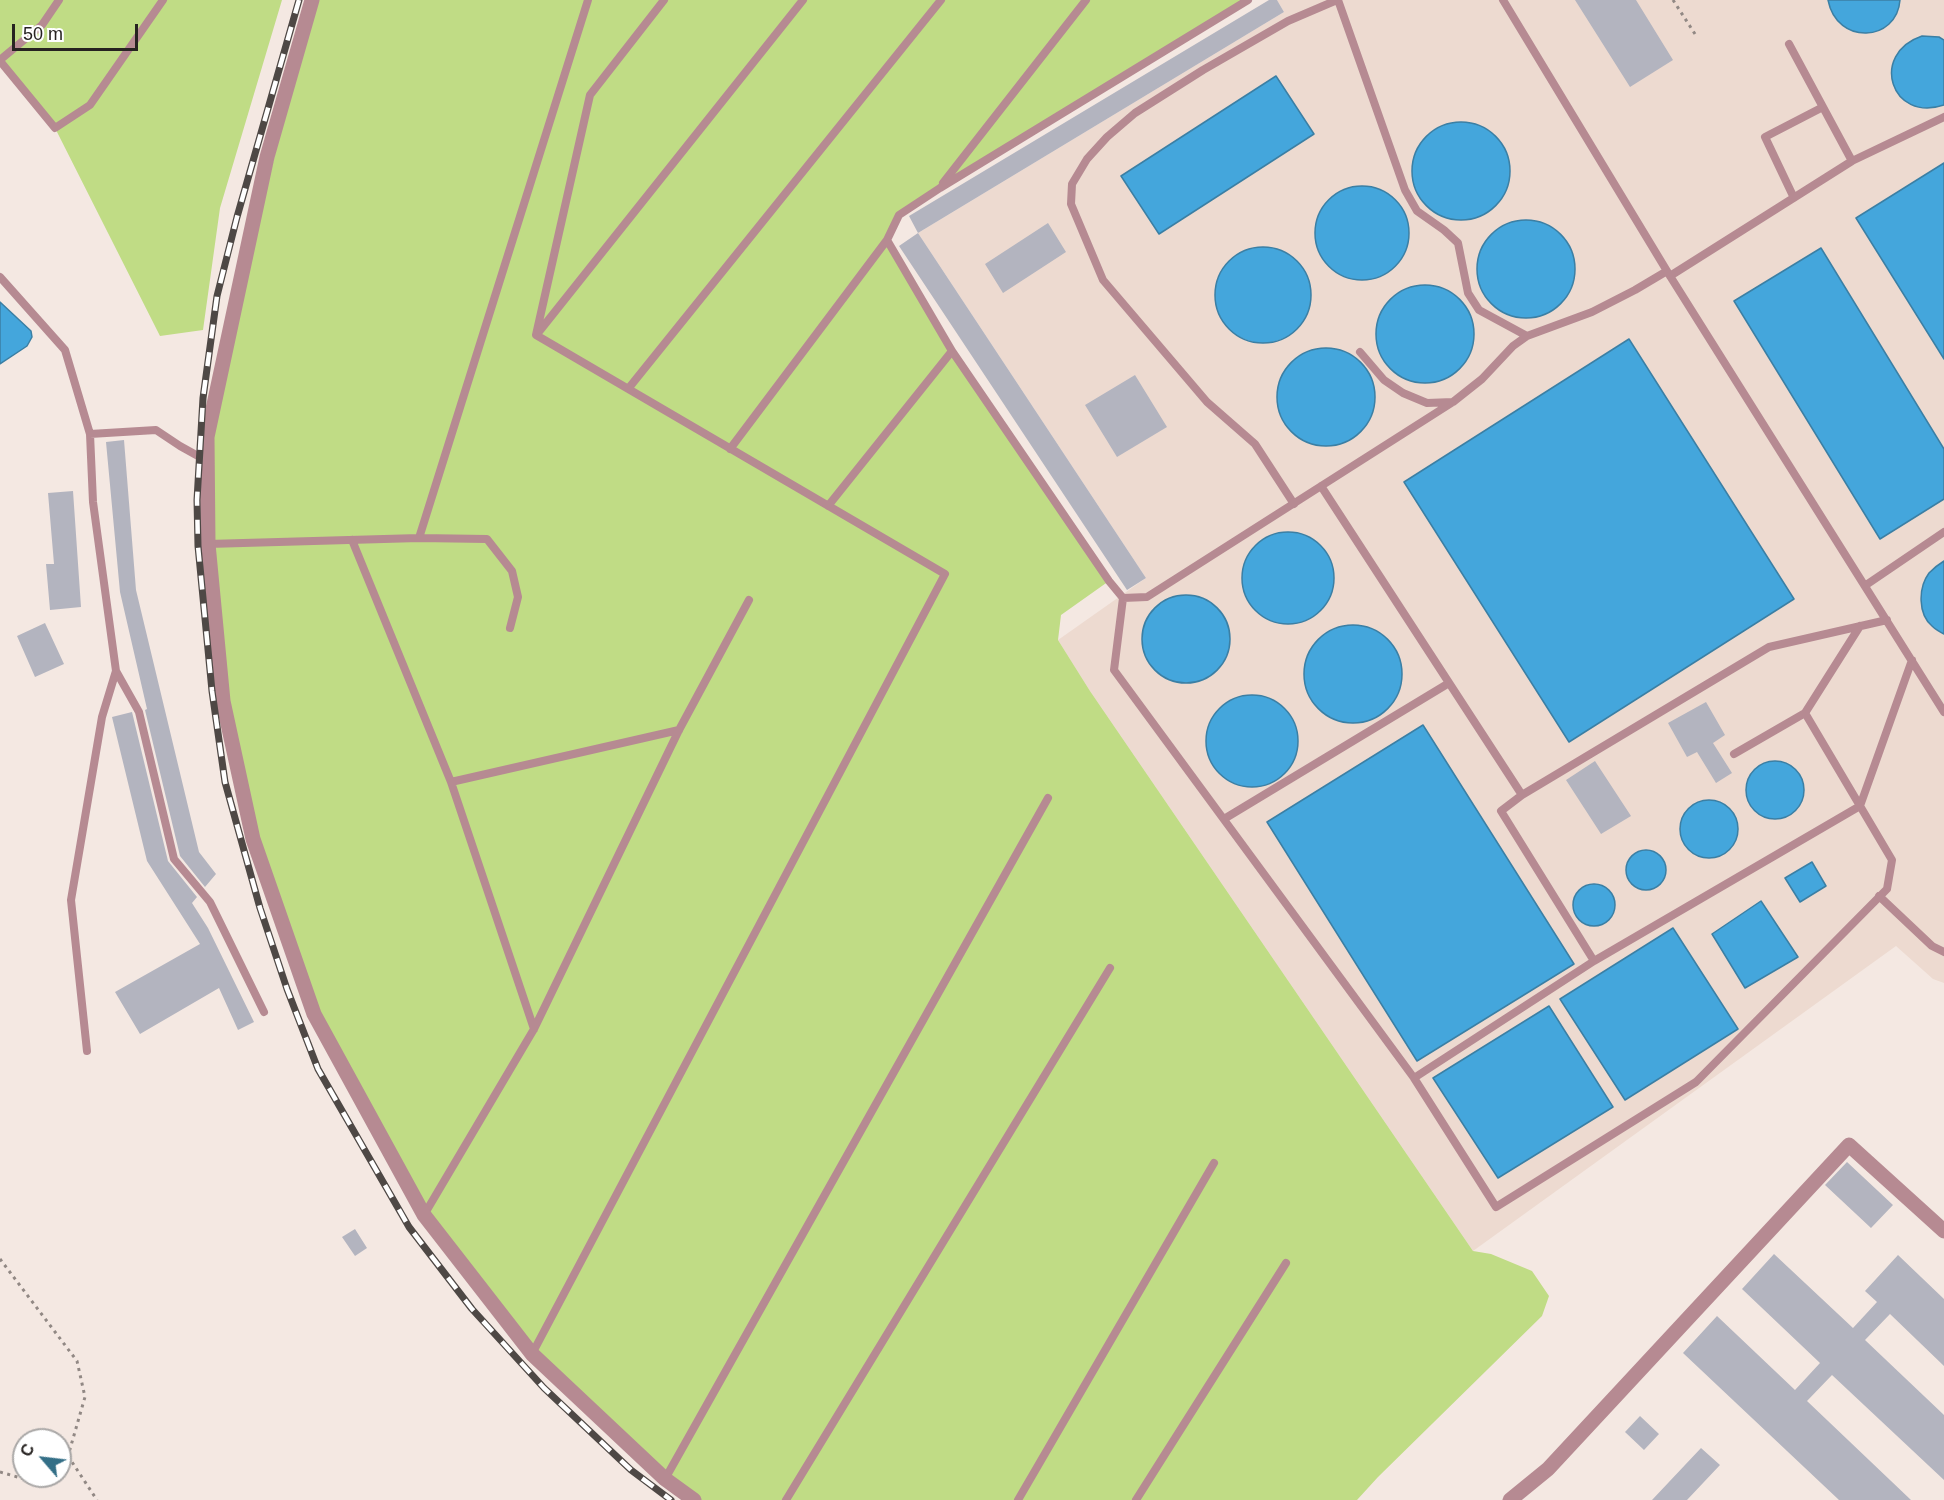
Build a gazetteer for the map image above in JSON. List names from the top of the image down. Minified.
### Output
{"scale_bar":"50 m","north":"top left"}
